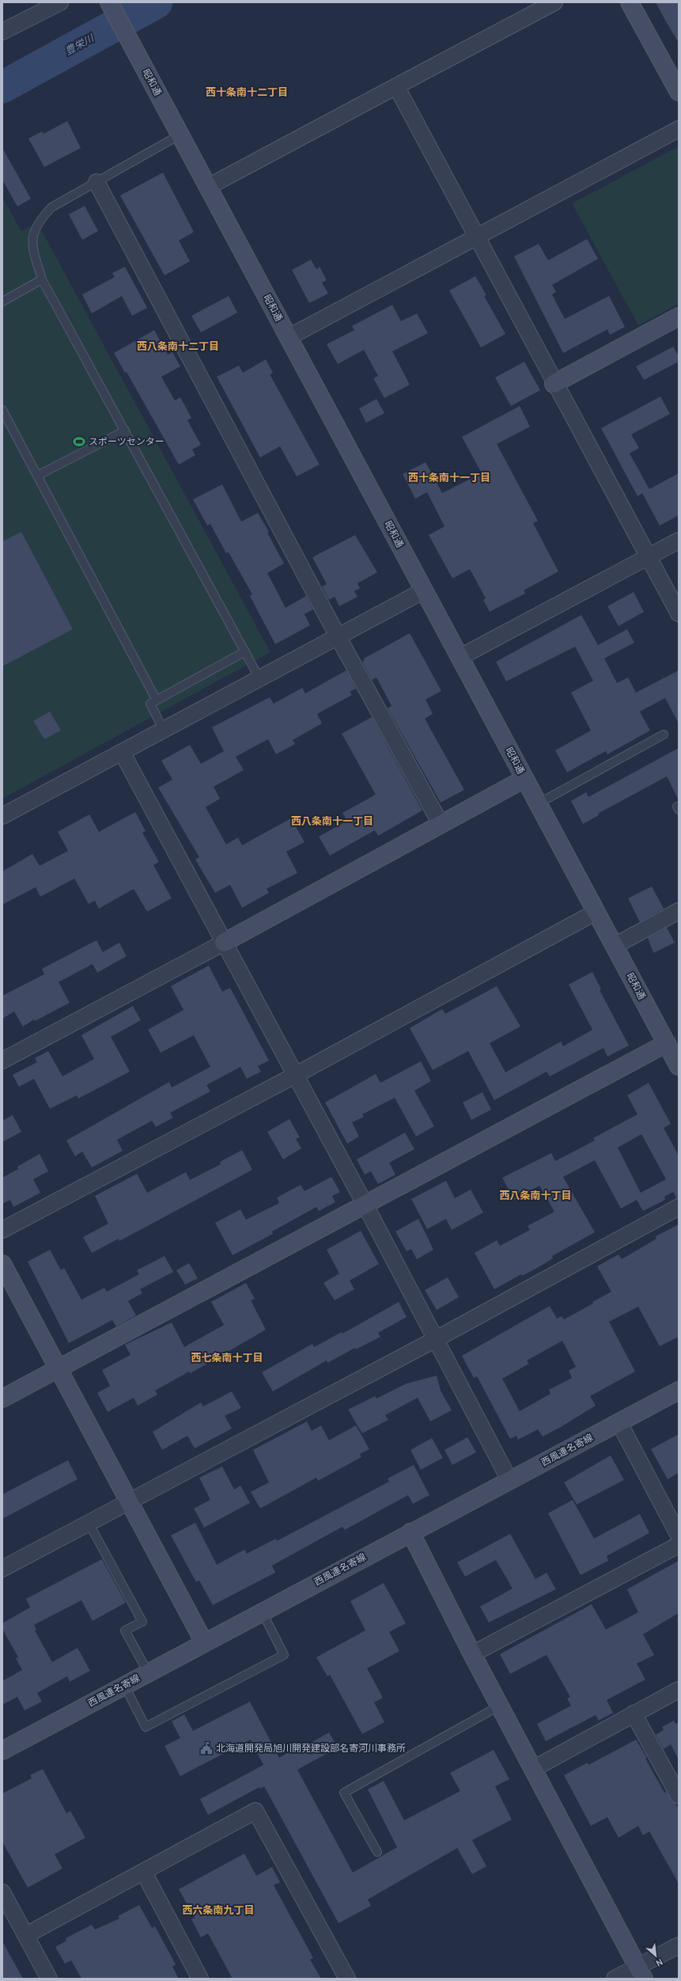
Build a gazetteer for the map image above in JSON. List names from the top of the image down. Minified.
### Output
{"streets":{"street":["昭和通","西風連名寄線"]},"districts":["西十条南十二丁目","西八条南十二丁目","西十条南十一丁目","西八条南十一丁目","西八条南十丁目","西七条南十丁目","西六条南九丁目"],"water":["豊栄川"],"places":{"sports":["スポーツセンター"],"public building":["北海道開発局旭川開発建設部名寄河川事務所"]},"north":"bottom right"}
